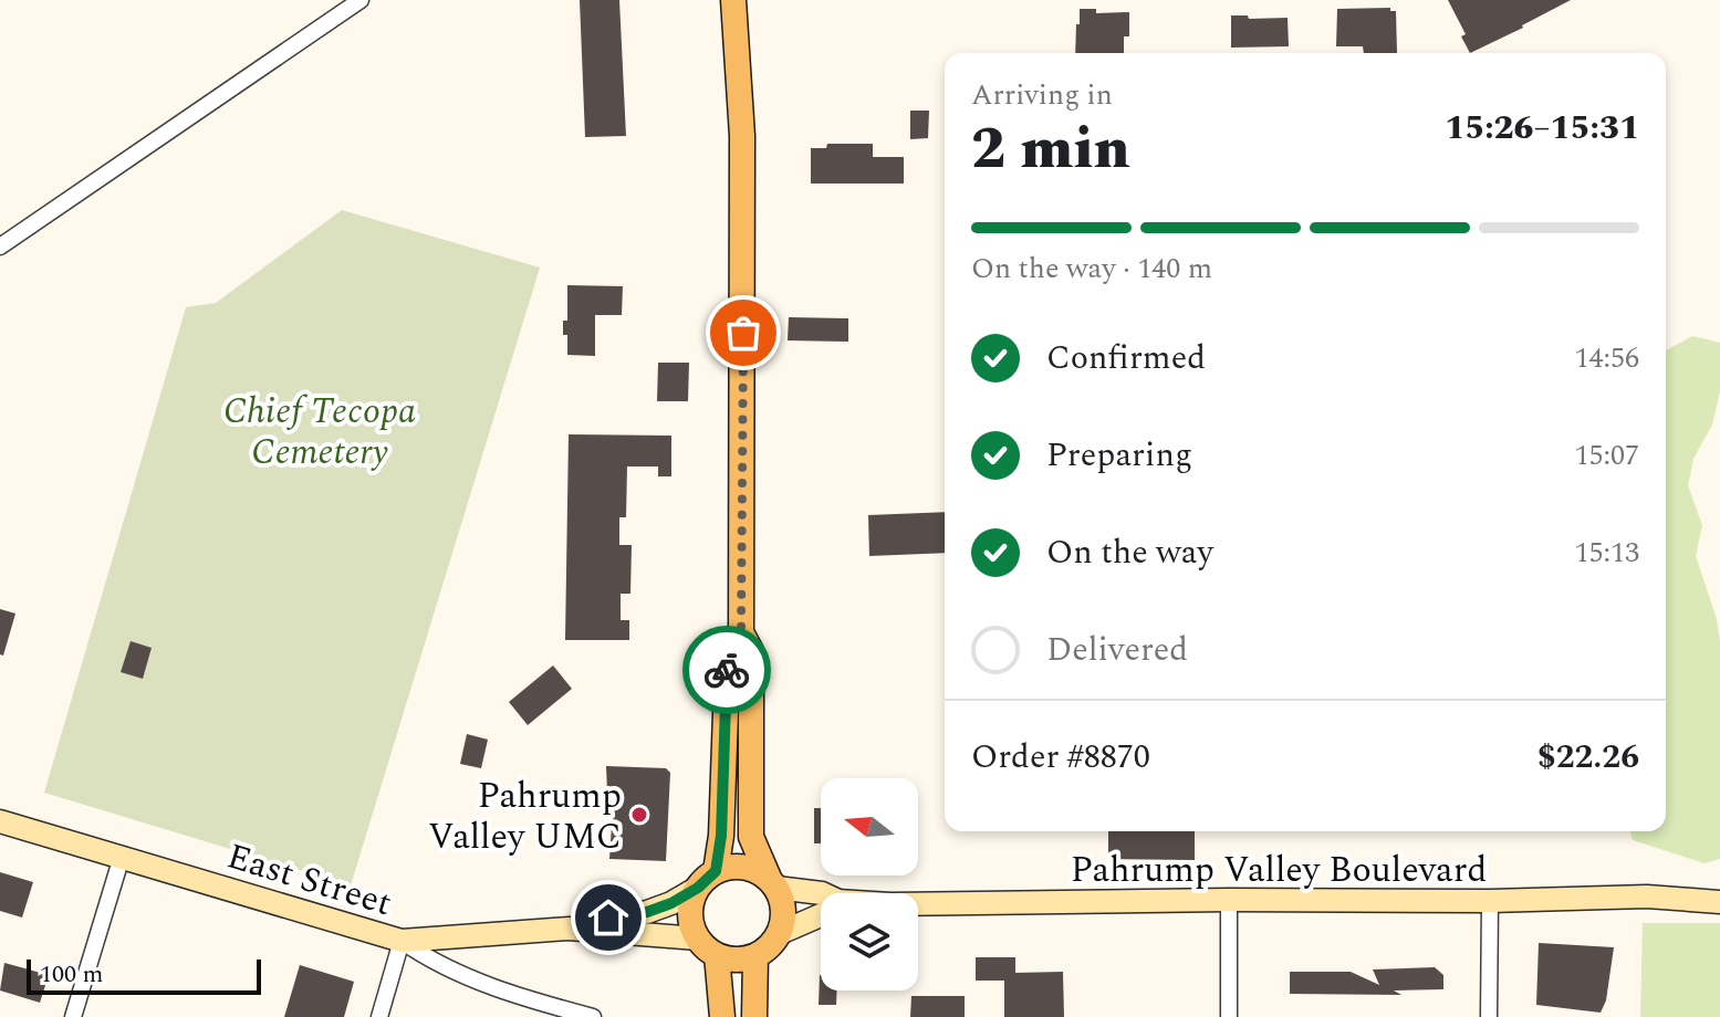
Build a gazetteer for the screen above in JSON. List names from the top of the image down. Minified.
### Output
{"streets":{"main road":["Pahrump Valley Boulevard","East Street"]},"parks":["Chief Tecopa Cemetery"],"places":["Pahrump Valley UMC"],"scale_bar":"100 m","north":"left","page":{"heading":["2 min","Arriving in","15:26–15:31"],"panel":["Order #8870","$22.26"],"bar":"On the way · 140 m","list":[["Confirmed","14:56"],["Preparing","15:07"],["On the way","15:13"],"Delivered"],"scale":"100 m"}}
